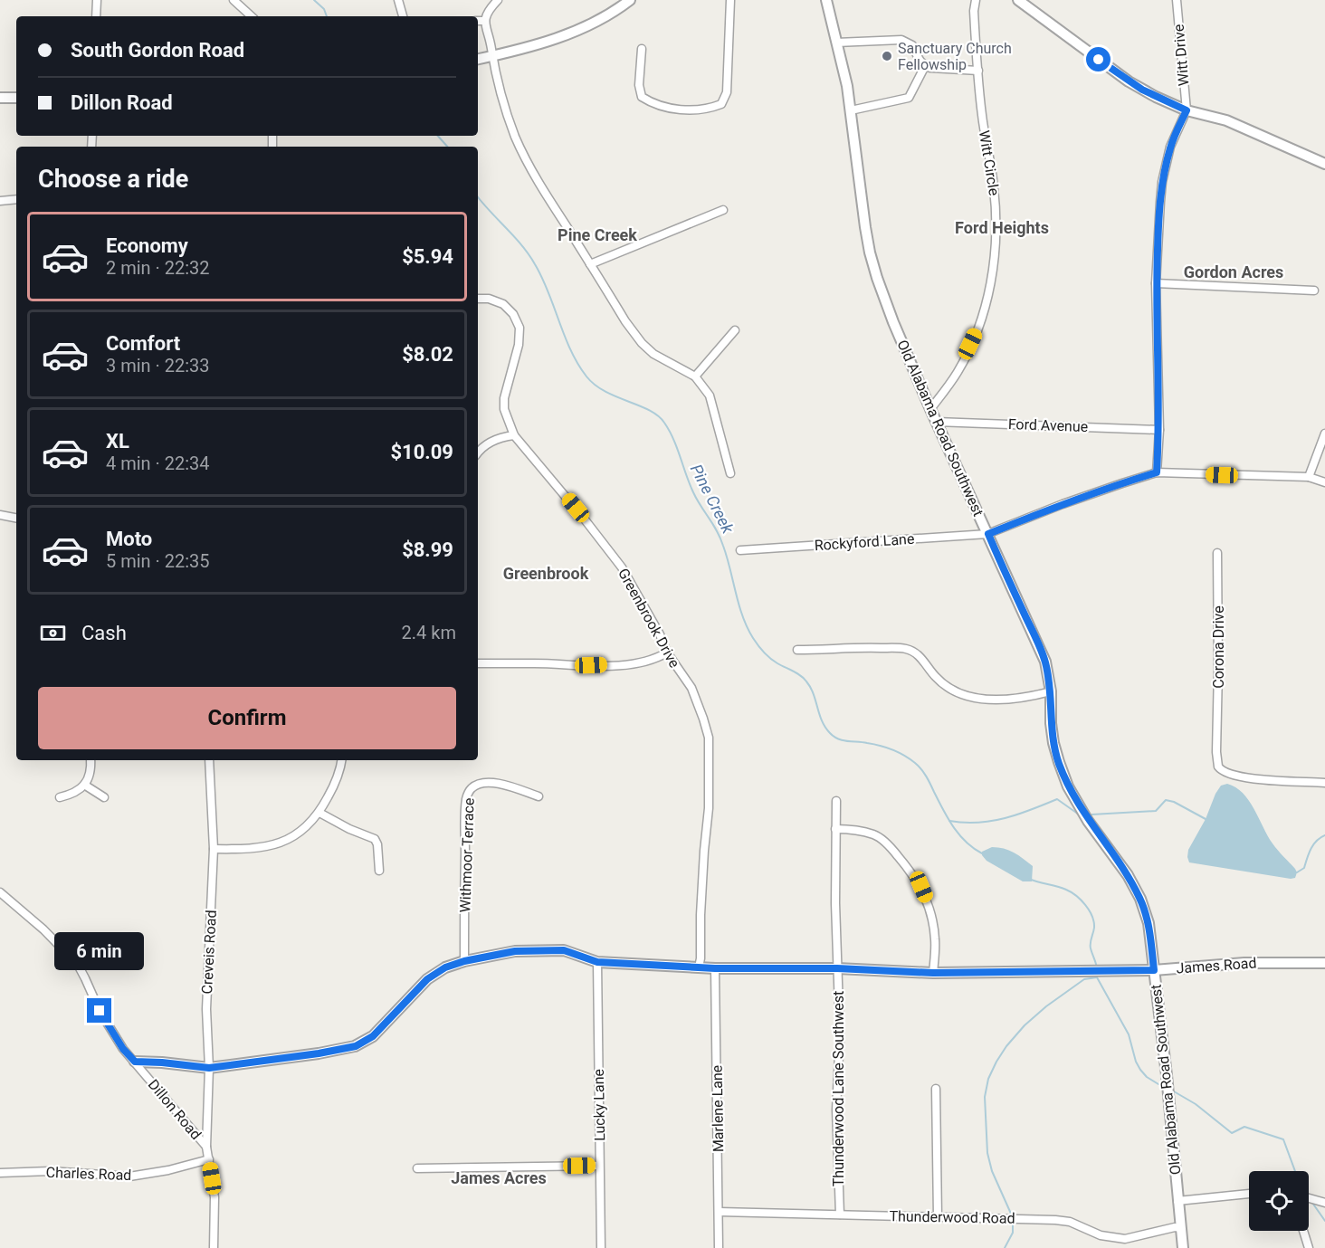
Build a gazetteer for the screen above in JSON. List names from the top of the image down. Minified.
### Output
{"streets":{"street":["Witt Drive","Witt Circle","Ford Avenue","Old Alabama Road Southwest","Rockyford Lane","Greenbrook Drive","Corona Drive","Withmoor Terrace","Creveis Road","James Road","Thunderwood Lane Southwest","Lucky Lane","Marlene Lane","Dillon Road","Charles Road","Thunderwood Road"]},"crossings":[["Witt Circle","Old Alabama Road Southwest"],["Ford Avenue","Old Alabama Road Southwest"],["Old Alabama Road Southwest","Rockyford Lane"],["Old Alabama Road Southwest","James Road"],["Old Alabama Road Southwest","Thunderwood Road"],["Greenbrook Drive","James Road"],["Withmoor Terrace","James Road"],["Creveis Road","James Road"],["Creveis Road","Dillon Road"],["James Road","Thunderwood Lane Southwest"],["James Road","Lucky Lane"],["James Road","Marlene Lane"],["James Road","Dillon Road"],["Thunderwood Lane Southwest","Thunderwood Road"],["Marlene Lane","Thunderwood Road"],["Dillon Road","Charles Road"]],"districts":["Ford Heights","Pine Creek","Gordon Acres","Greenbrook","James Acres"],"water":["Pine Creek"],"places":["Sanctuary Church Fellowship"],"page":{"banner":["South Gordon Road","Dillon Road"],"heading":"Choose a ride","list":[{"name":"Economy","note":"2 min · 22:32","value":"$5.94"},{"name":"Comfort","note":"3 min · 22:33","value":"$8.02"},{"name":"XL","note":"4 min · 22:34","value":"$10.09"},{"name":"Moto","note":"5 min · 22:35","value":"$8.99"}],"pay":["Cash","2.4 km"],"buttons":"Confirm","bubble":"6 min"}}
